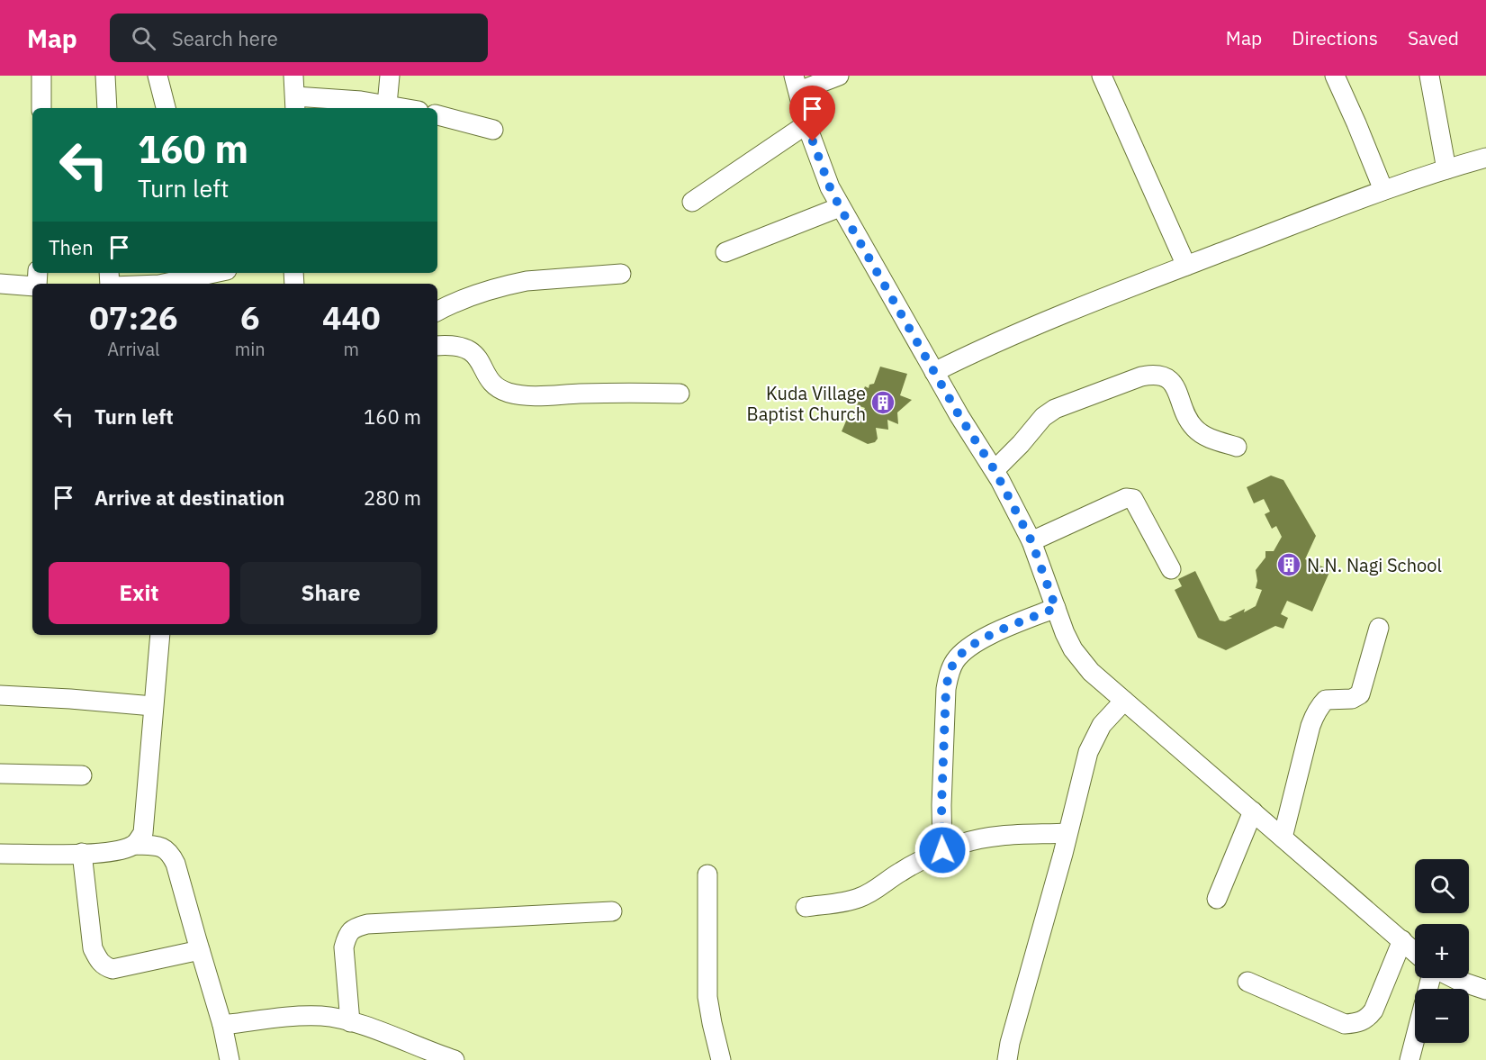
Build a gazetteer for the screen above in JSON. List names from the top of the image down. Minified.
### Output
{"places":{"building":["Kuda Village Baptist Church","N.N. Nagi School"]},"page":{"header":"Map","search":"Search here","nav":["Map","Directions","Saved"],"turn":["160 m","Turn left"],"then":"Then","eta":["07:26","Arrival","6","min","440","m"],"list":[{"name":"Turn left","value":"160 m"},{"name":"Arrive at destination","value":"280 m"}],"buttons":["Exit","Share"],"map_buttons":["+","−"]}}
